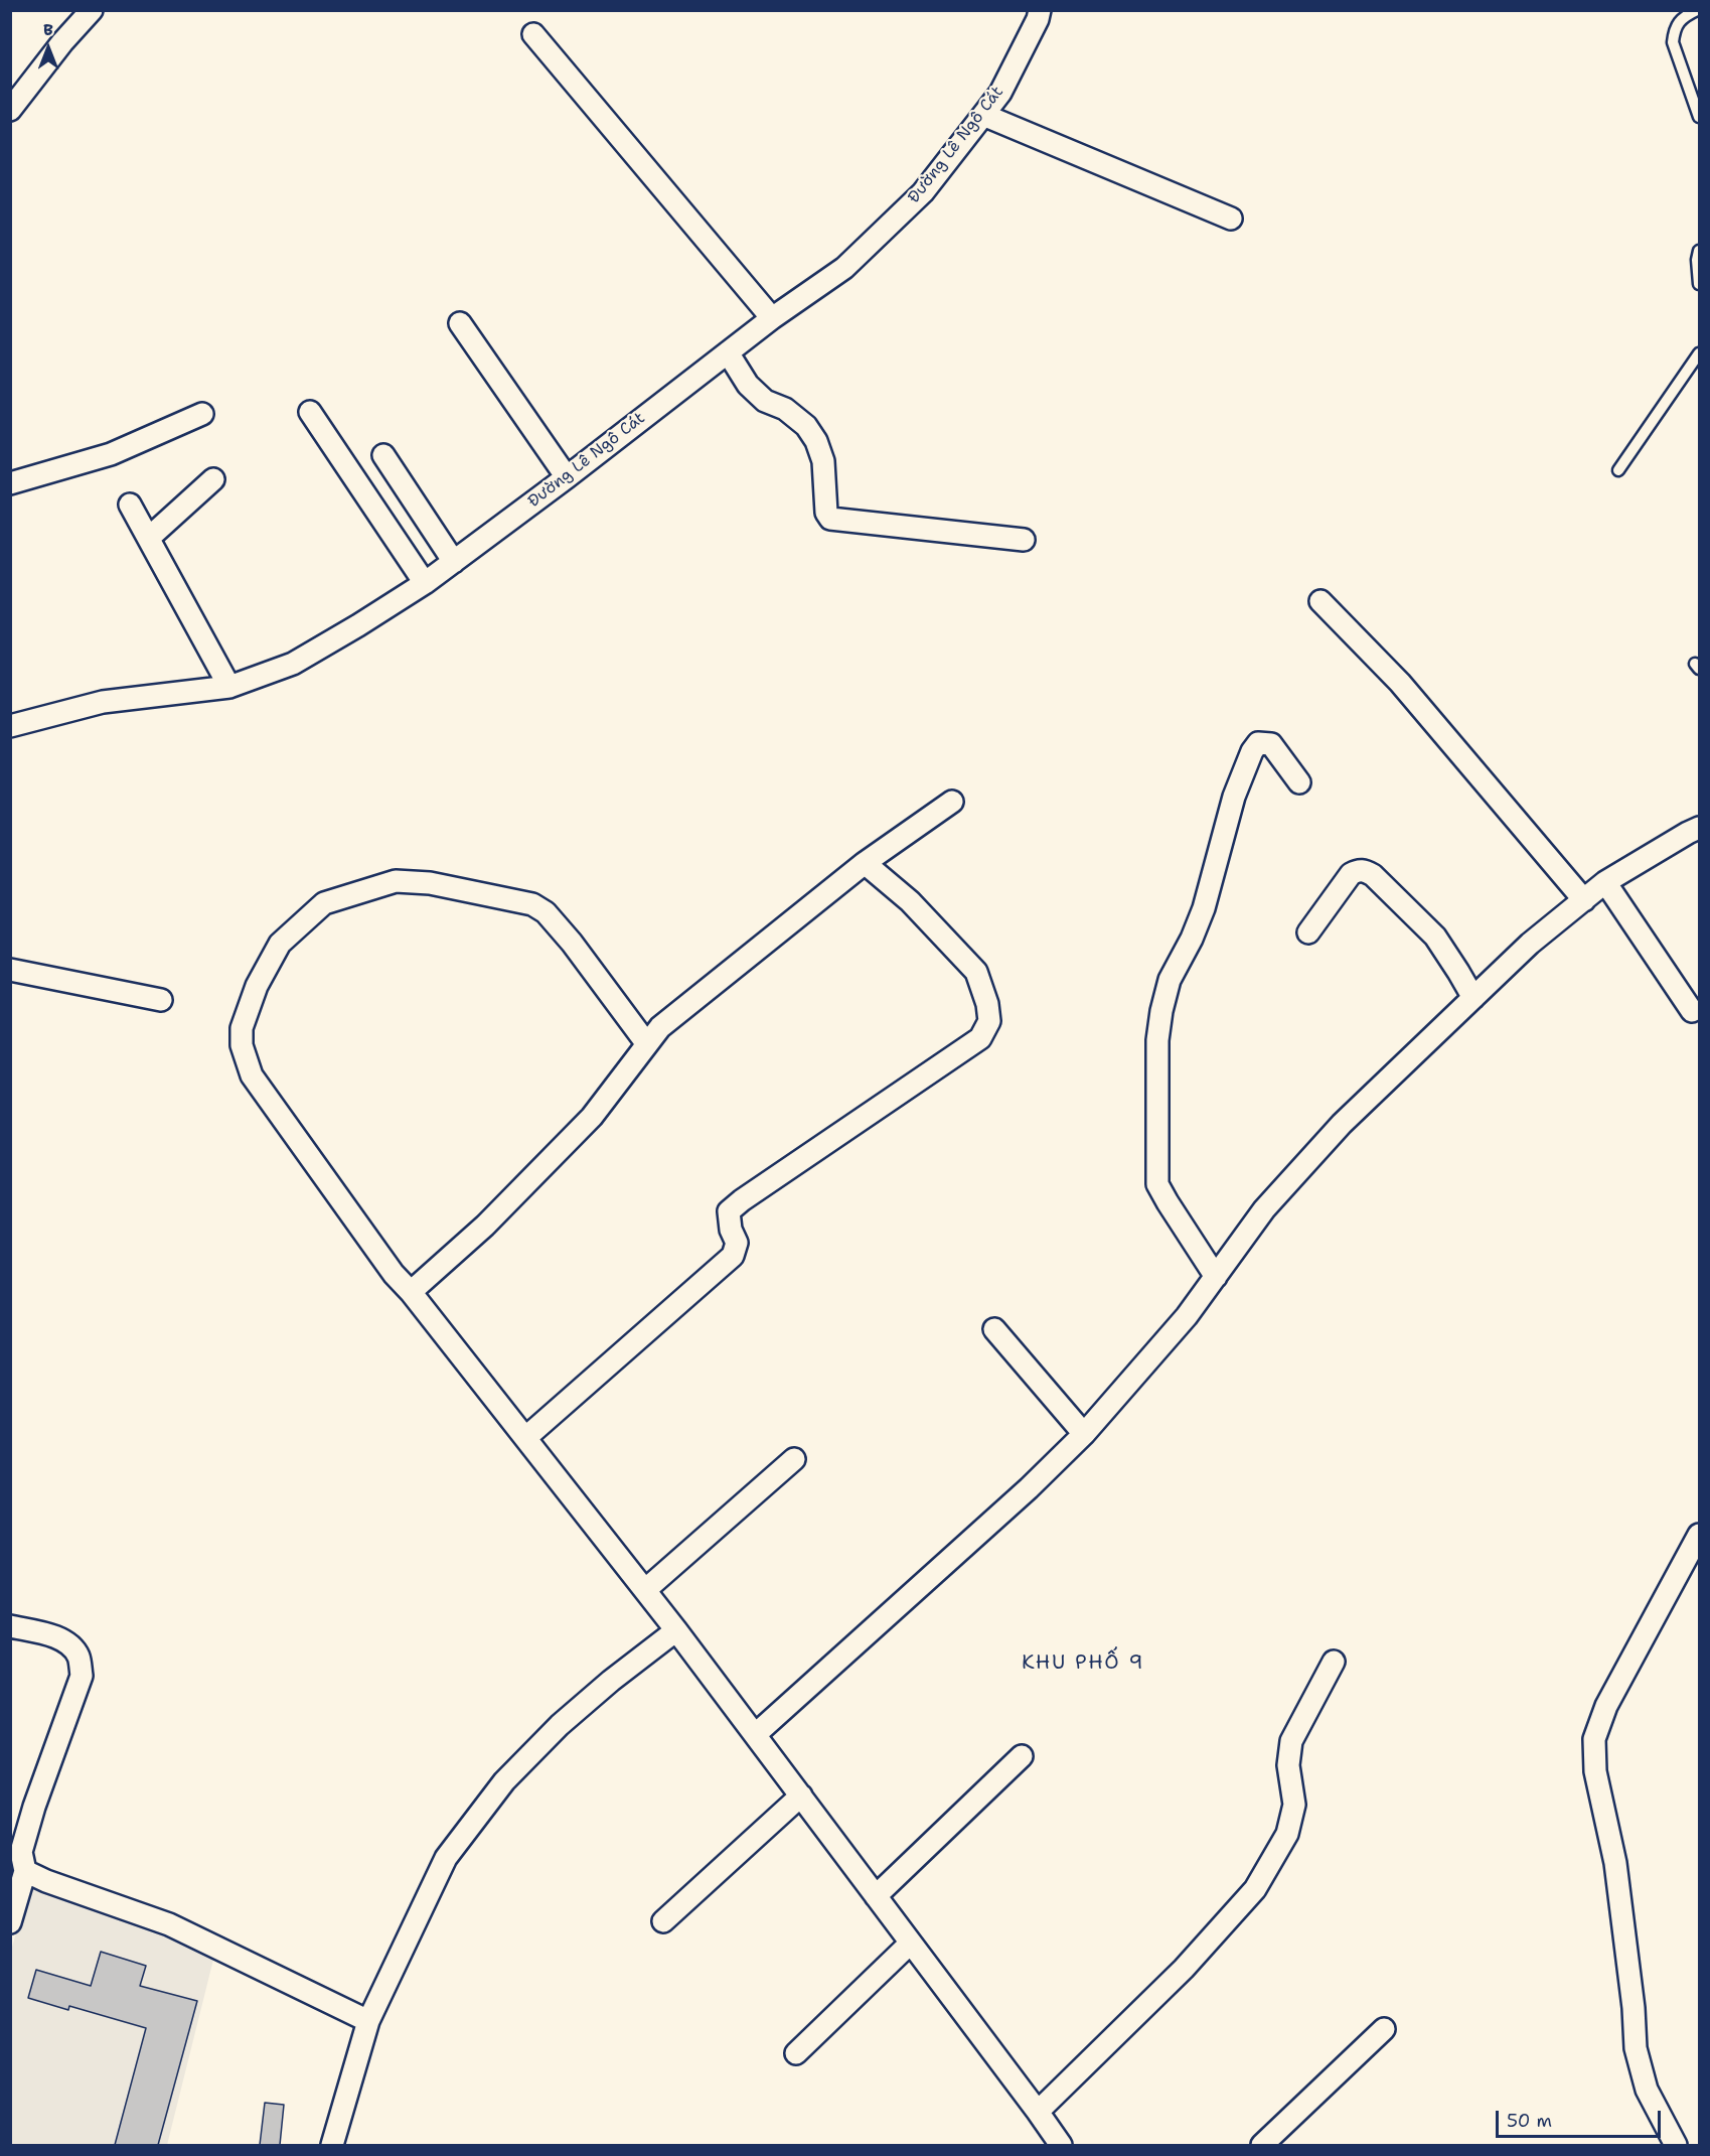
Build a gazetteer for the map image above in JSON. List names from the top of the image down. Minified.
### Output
{"streets":{"street":["Đường Lê Ngô Cát"]},"districts":["KHU PHỐ 9"],"scale_bar":"50 m","north":"top"}
